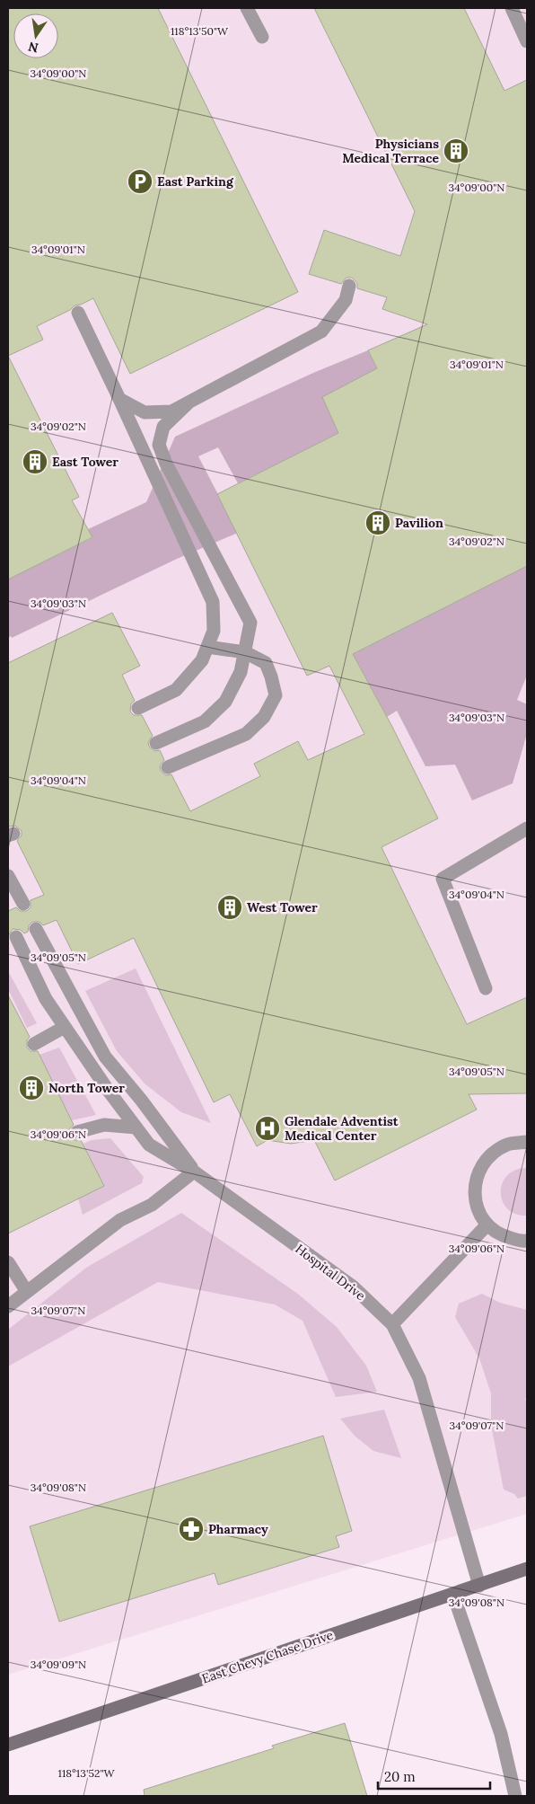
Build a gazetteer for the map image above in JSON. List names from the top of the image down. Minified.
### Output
{"streets":{"main road":["East Chevy Chase Drive"],"lane":["Hospital Drive"]},"crossings":[["Hospital Drive","East Chevy Chase Drive"]],"places":{"building":["Physicians Medical Terrace","East Tower","Pavilion","West Tower","North Tower"],"parking":["East Parking"],"hospital":["Glendale Adventist Medical Center"],"pharmacy":["Pharmacy"]},"scale_bar":"20 m","north":"bottom","coordinates":["118°13'50\"W","34°09'00\"N","34°09'01\"N","34°09'02\"N","34°09'03\"N","34°09'04\"N","34°09'05\"N","34°09'06\"N","34°09'07\"N","34°09'08\"N","34°09'09\"N","118°13'52\"W"]}
